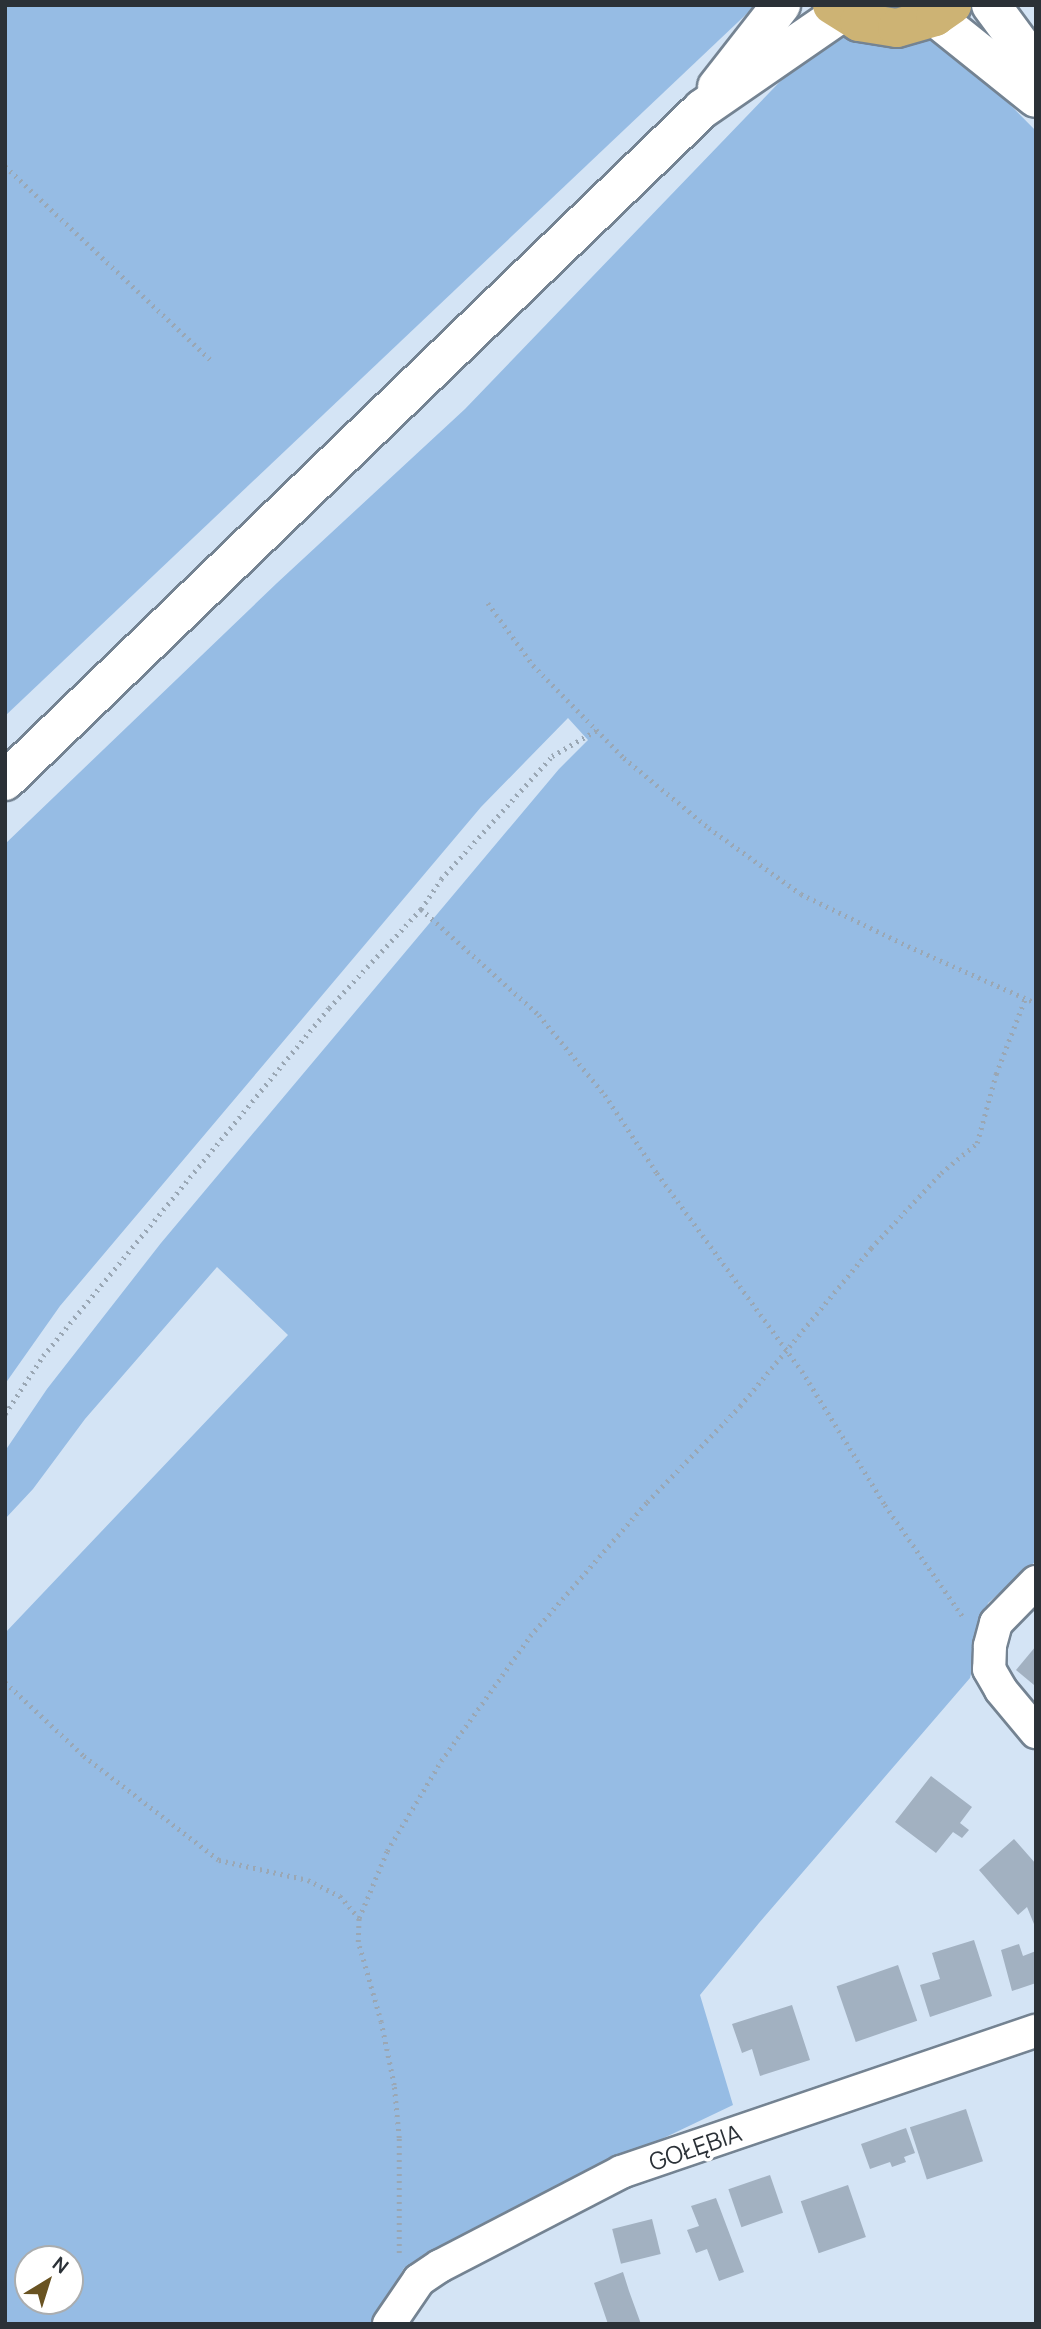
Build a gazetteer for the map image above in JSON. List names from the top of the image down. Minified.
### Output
{"streets":{"street":["GOŁĘBIA"]},"north":"top right"}
